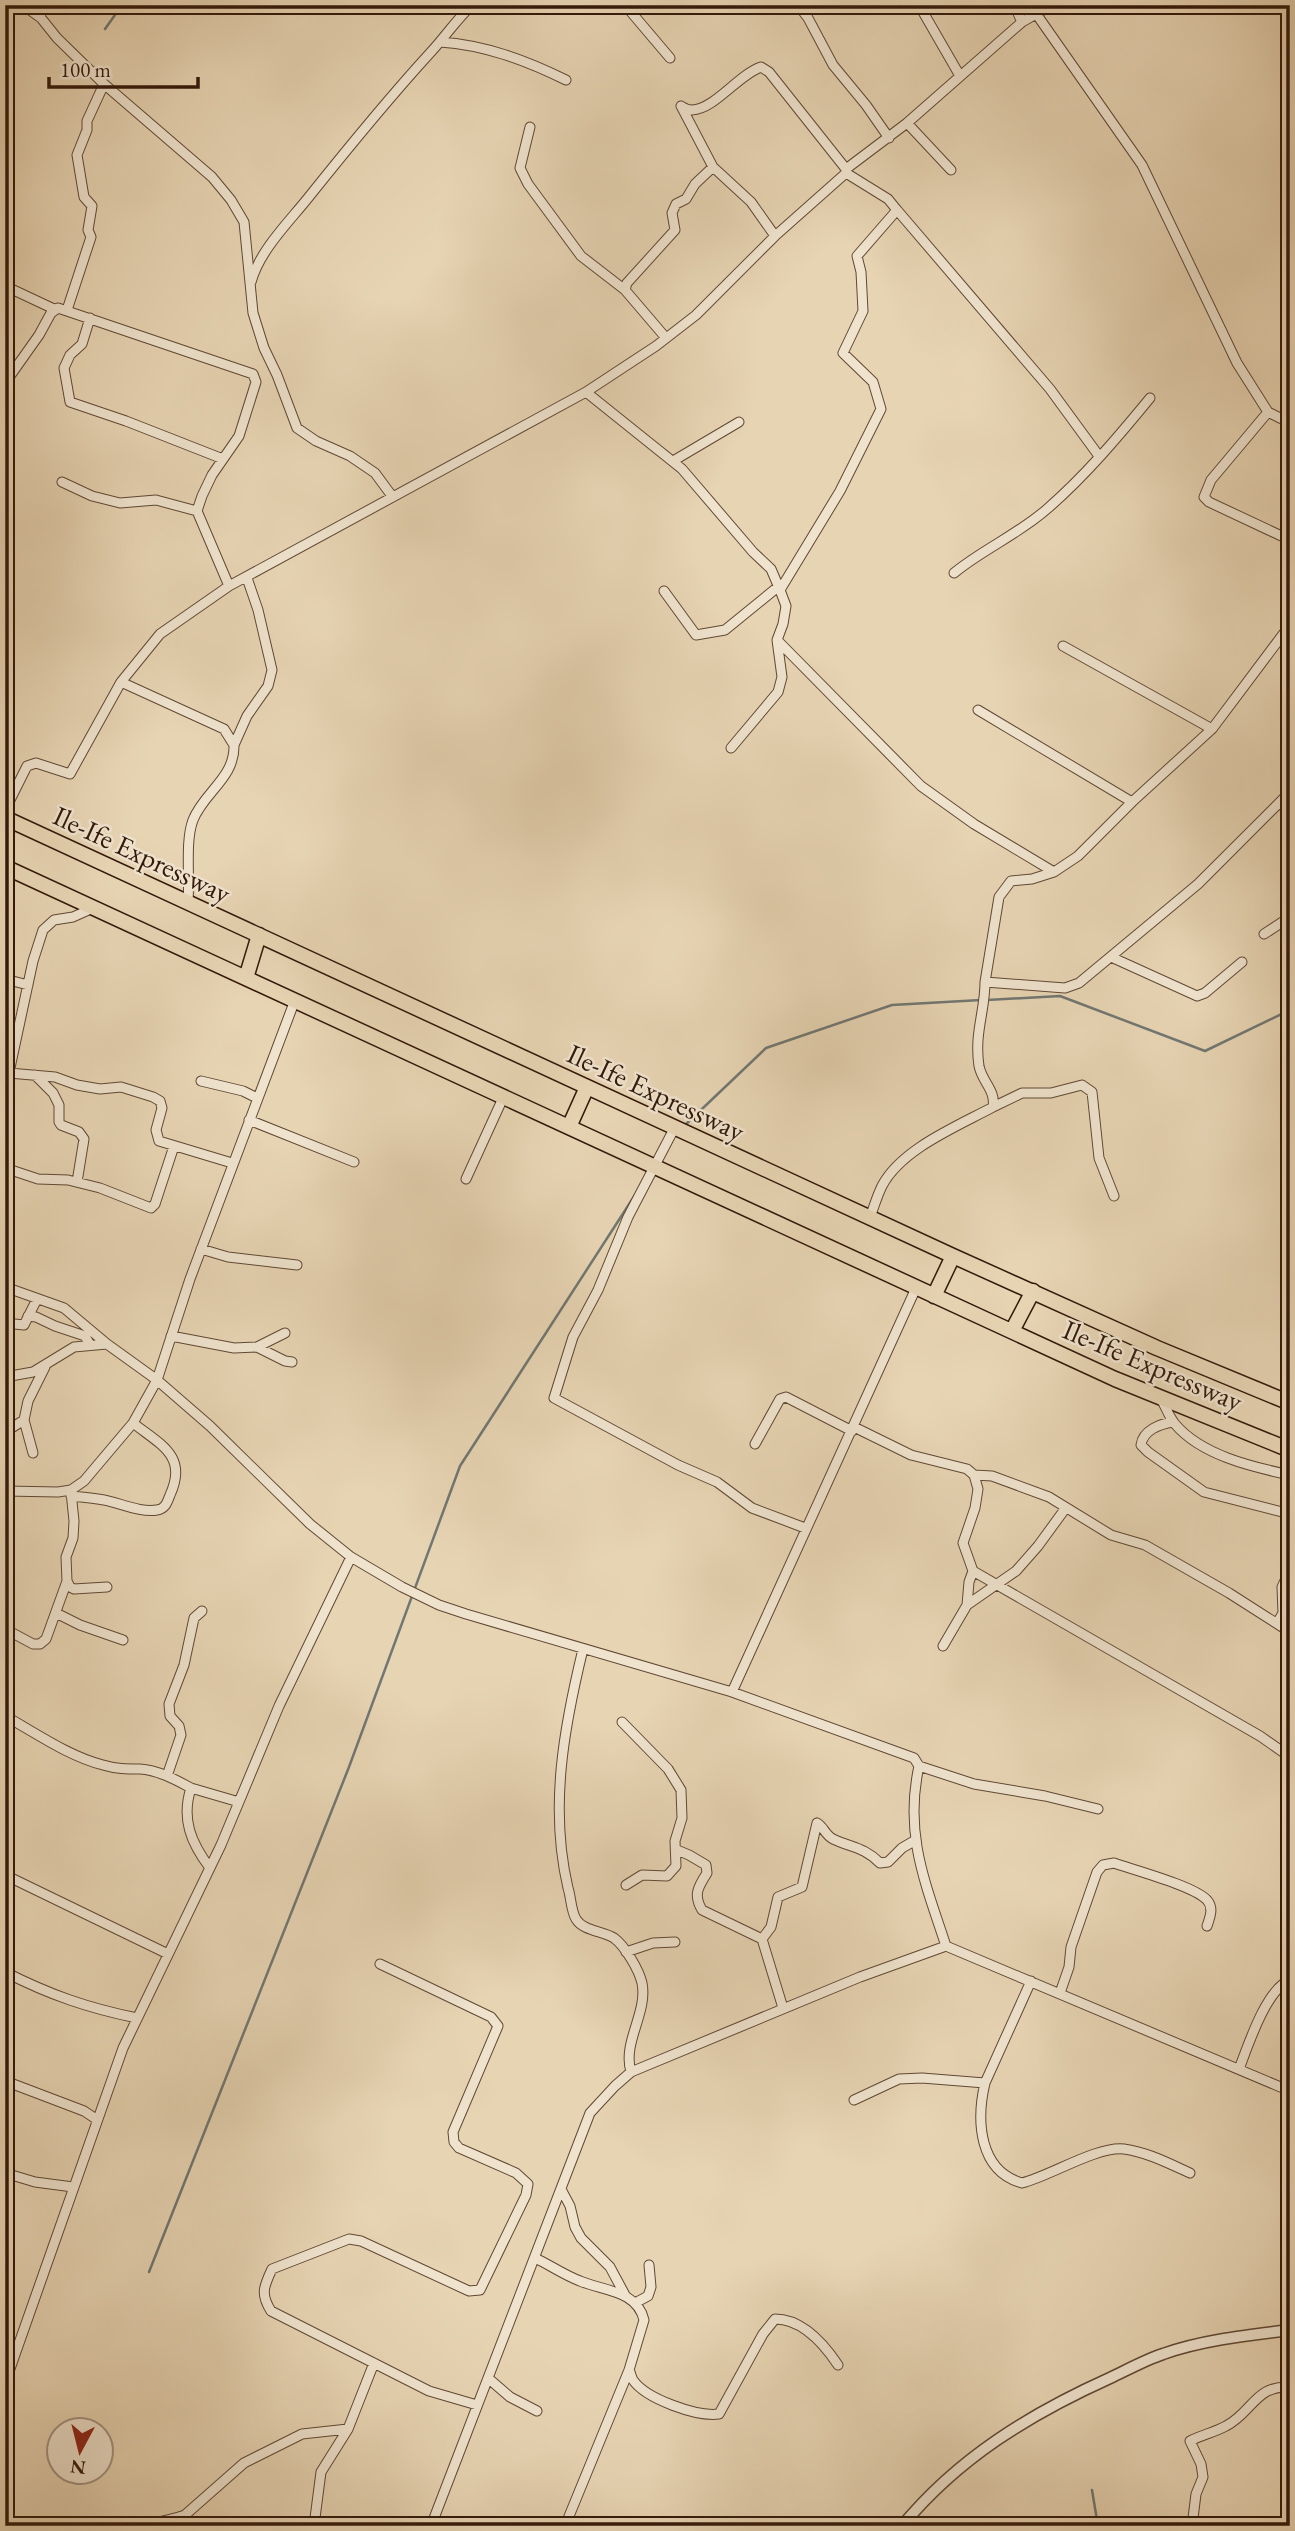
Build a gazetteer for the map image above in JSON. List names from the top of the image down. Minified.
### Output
{"streets":{"highway":["Ile-Ife Expressway"]},"scale_bar":"100 m","north":"bottom"}
